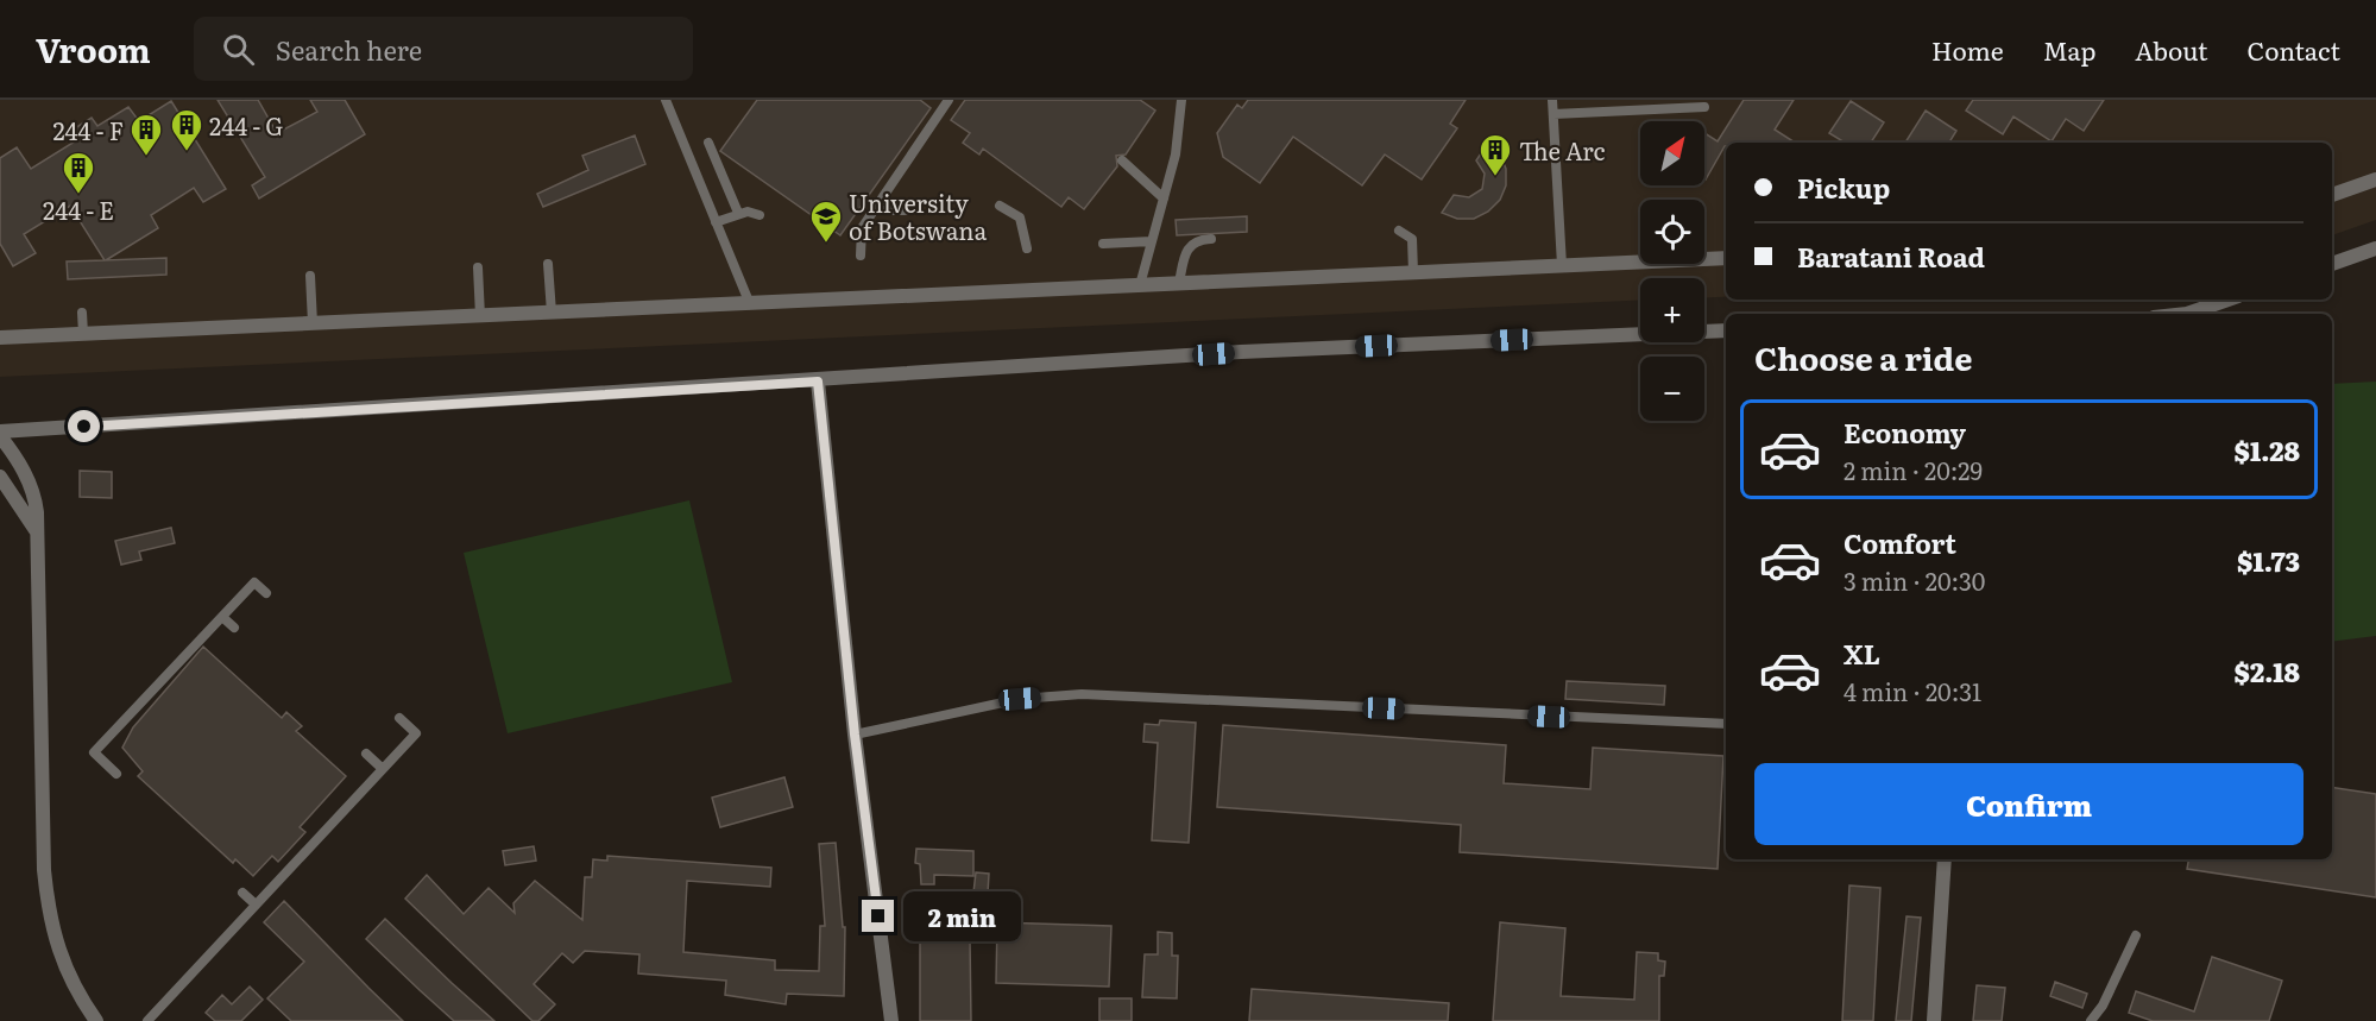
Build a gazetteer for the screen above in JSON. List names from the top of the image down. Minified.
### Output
{"places":{"building":["244 - G","244 - F","The Arc","244 - E"],"school or university":["University of Botswana"]},"north":"top right","page":{"header":"Vroom","search":"Search here","nav":["Home","Map","About","Contact"],"map_buttons":["+","−"],"banner":["Pickup","Baratani Road"],"heading":"Choose a ride","list":[{"name":"Economy","note":"2 min · 20:29","value":"$1.28"},{"name":"Comfort","note":"3 min · 20:30","value":"$1.73"},{"name":"XL","note":"4 min · 20:31","value":"$2.18"}],"buttons":"Confirm","bubble":"2 min"}}
